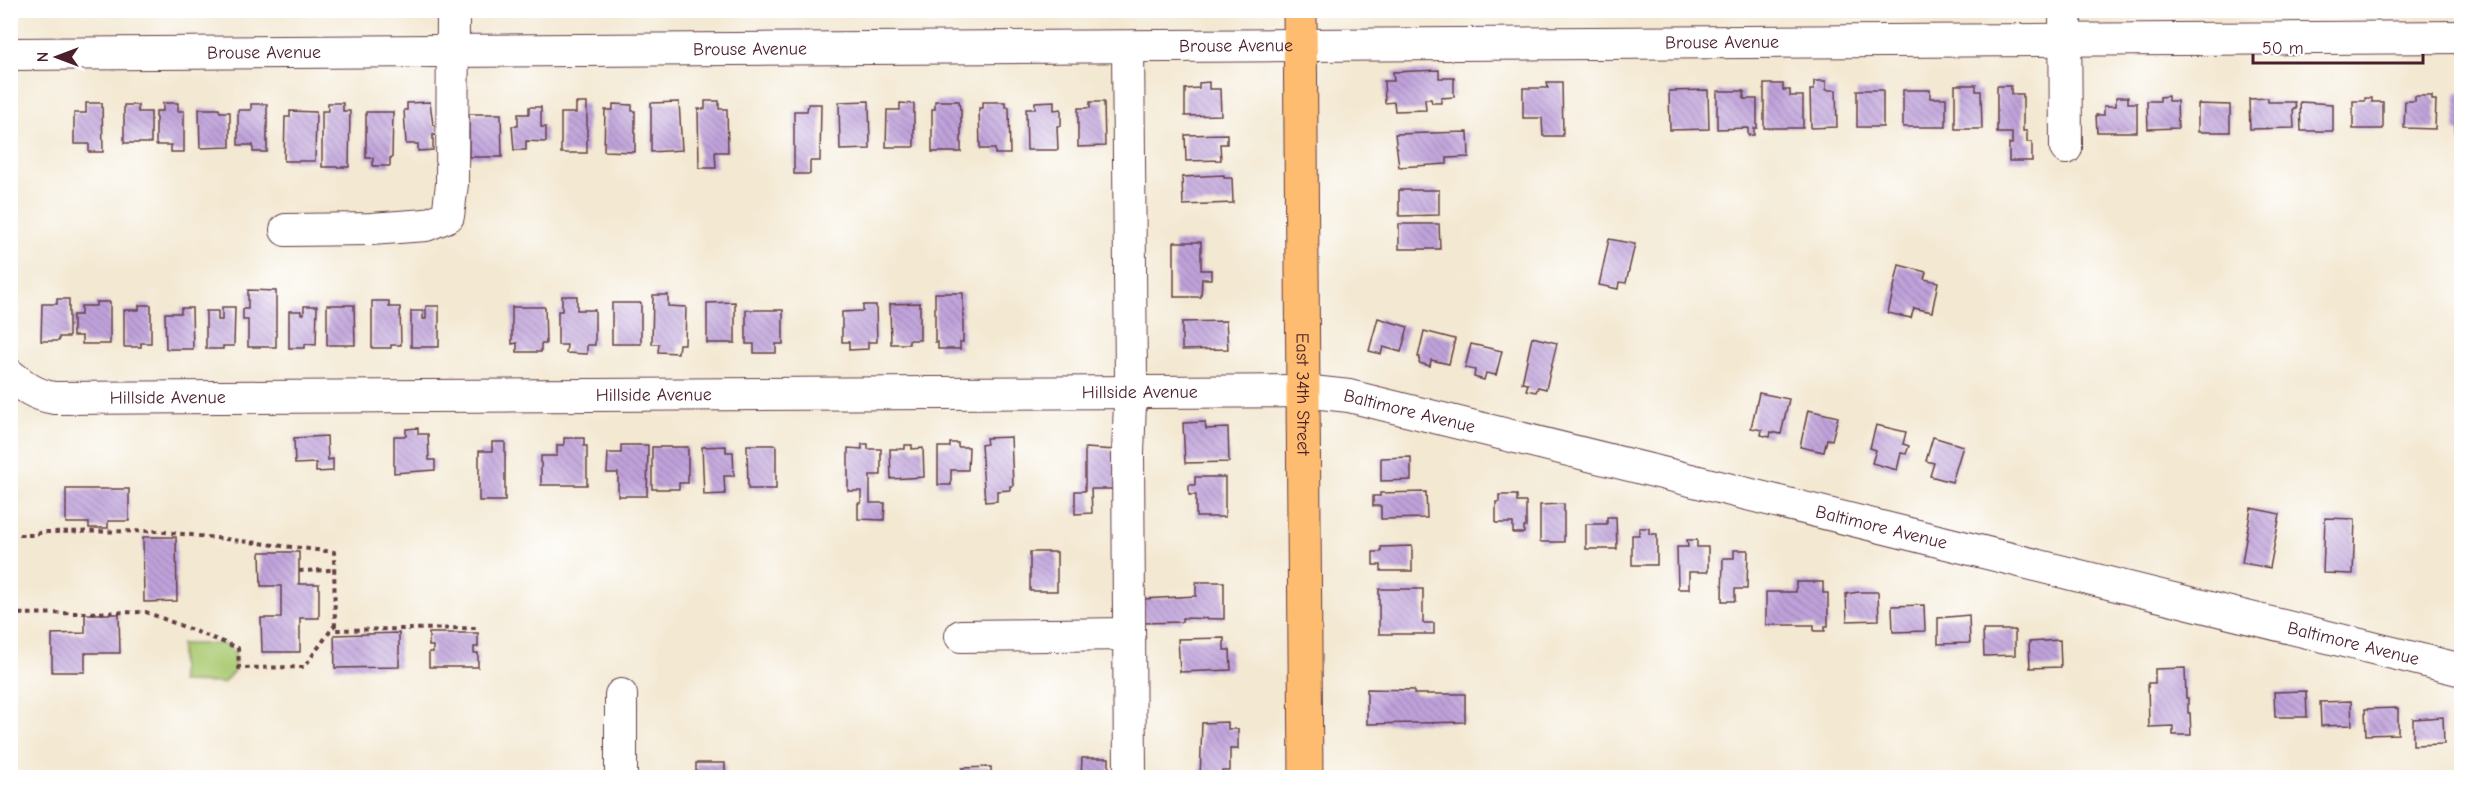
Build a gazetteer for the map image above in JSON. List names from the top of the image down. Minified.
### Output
{"streets":{"main road":["East 34th Street"],"street":["Brouse Avenue","Hillside Avenue","Baltimore Avenue"]},"crossings":[["Brouse Avenue","East 34th Street"],["Hillside Avenue","East 34th Street"],["Hillside Avenue","Baltimore Avenue"],["East 34th Street","Baltimore Avenue"]],"scale_bar":"50 m","north":"left"}
